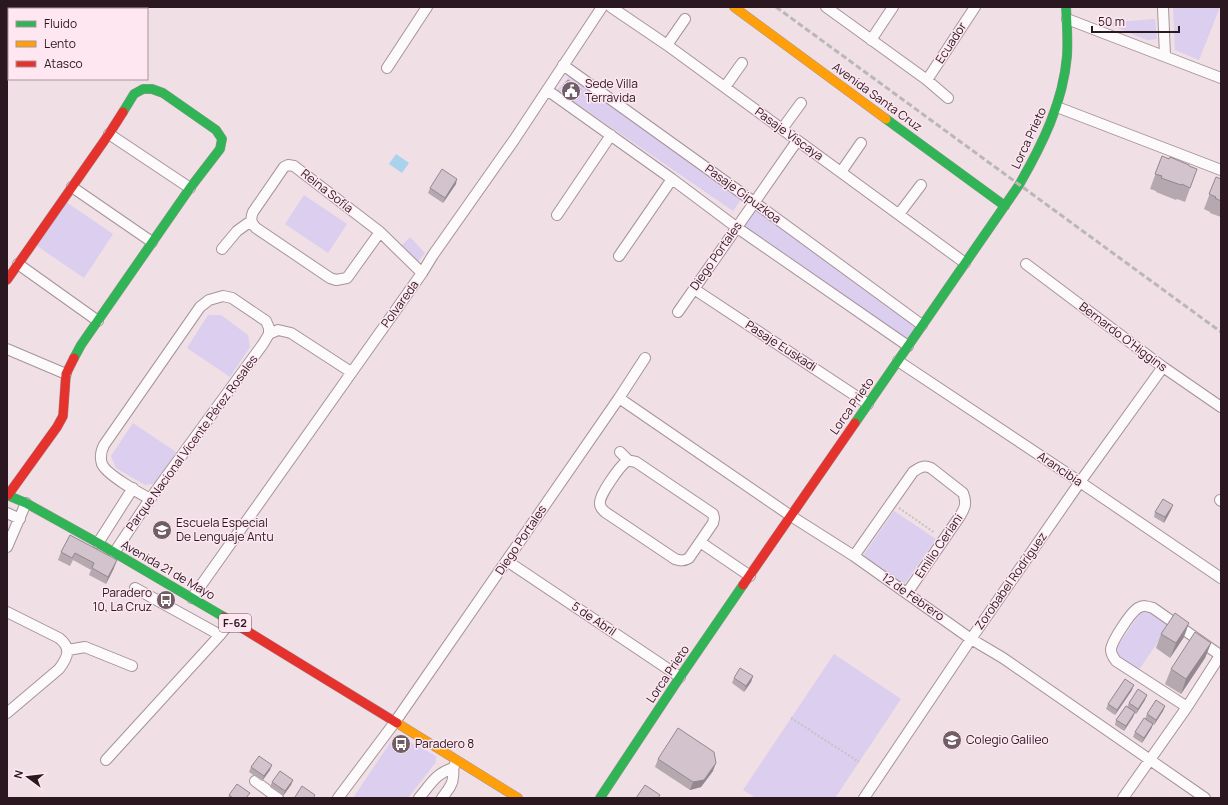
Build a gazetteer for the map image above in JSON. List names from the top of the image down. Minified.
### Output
{"streets":{"main road":["Avenida Santa Cruz","Lorca Prieto","Avenida 21 de Mayo","F-62"],"street":["Ecuador","Pasaje Viscaya","Reina Sofía","Pasaje Gipuzkoa","Diego Portales","Polvareda","Bernardo O'Higgins","Pasaje Euskadi","Parque Nacional Vicente Pérez Rosales","Arancibia","Emilio Ceriani","Zorobabel Rodríguez","12 de Febrero","5 de Abril"]},"crossings":[["Avenida Santa Cruz","Lorca Prieto"],["Pasaje Viscaya","Lorca Prieto"],["Pasaje Viscaya","Diego Portales"],["Lorca Prieto","Pasaje Gipuzkoa"],["Lorca Prieto","Pasaje Euskadi"],["Lorca Prieto","Arancibia"],["Lorca Prieto","12 de Febrero"],["Lorca Prieto","5 de Abril"],["Reina Sofía","Polvareda"],["Pasaje Gipuzkoa","Diego Portales"],["Pasaje Gipuzkoa","Polvareda"],["Diego Portales","Pasaje Euskadi"],["Diego Portales","Avenida 21 de Mayo"],["Diego Portales","12 de Febrero"],["Diego Portales","5 de Abril"],["Polvareda","Avenida 21 de Mayo"],["Bernardo O'Higgins","Zorobabel Rodríguez"],["Parque Nacional Vicente Pérez Rosales","Avenida 21 de Mayo"],["Arancibia","Zorobabel Rodríguez"],["Emilio Ceriani","12 de Febrero"],["Avenida 21 de Mayo","F-62"],["Zorobabel Rodríguez","12 de Febrero"]],"places":{"public building":["Sede Villa Terravida"],"school or university":["Escuela Especial De Lenguaje Antu","Colegio Galileo"],"bus stop":["Paradero 10, La Cruz","Paradero 8"]},"legend":["Fluido","Lento","Atasco"],"scale_bar":"50 m","north":"left"}
